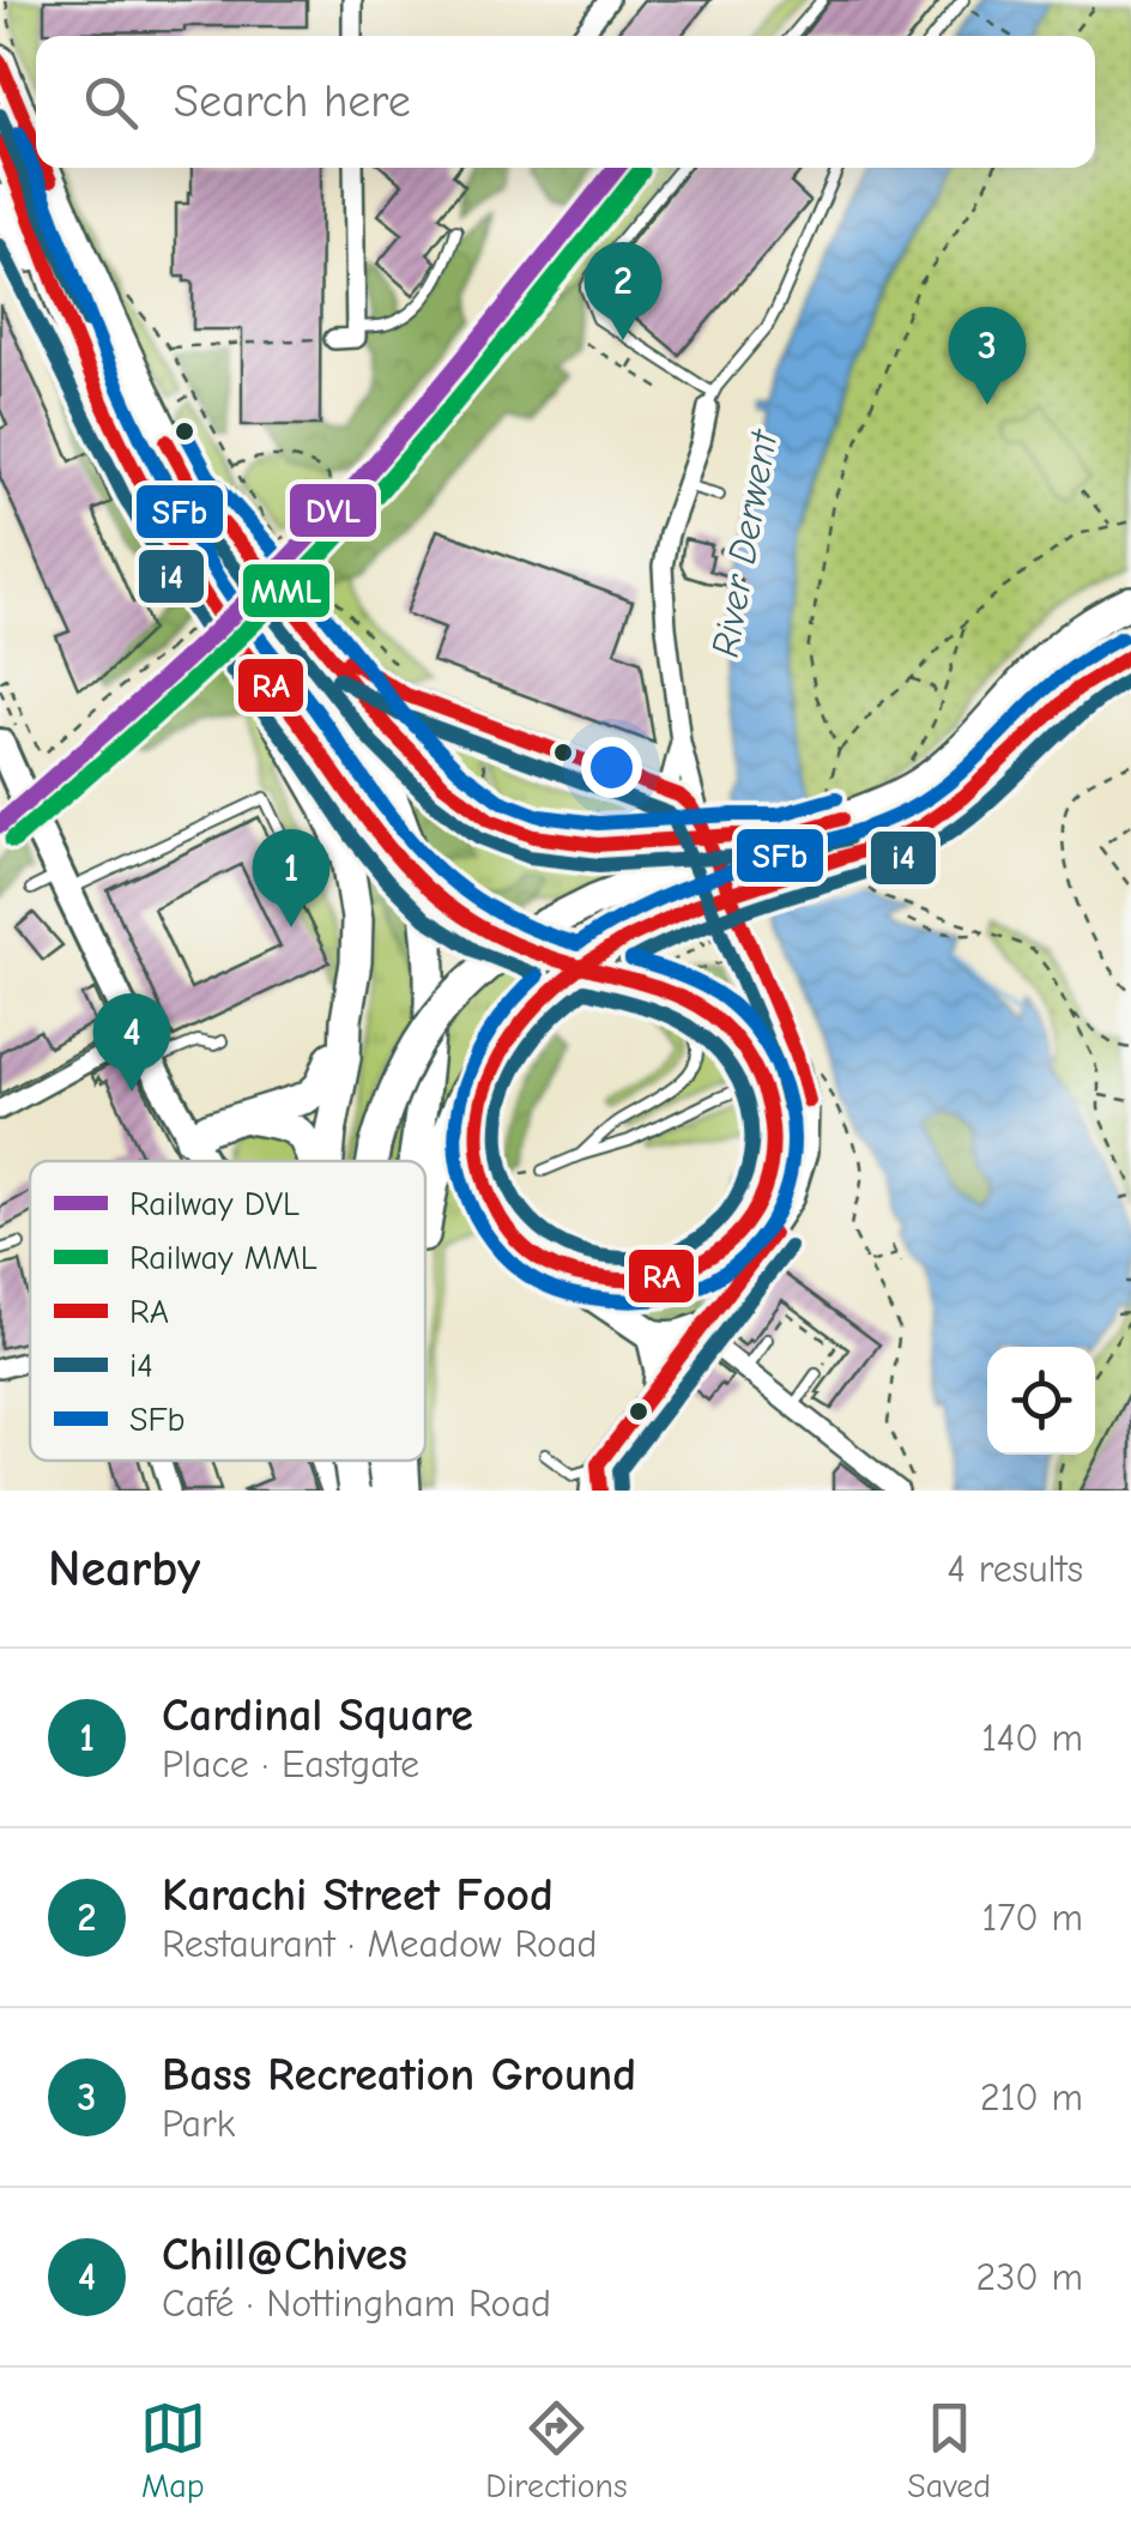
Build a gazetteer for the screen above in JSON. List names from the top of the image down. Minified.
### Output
{"water":["River Derwent"],"lines":["transit line RA","transit line i4","transit line SFb","rail line DVL","rail line MML"],"legend":["Railway DVL","Railway MML","RA","i4","SFb"],"page":{"search":"Search here","pins":["2","3","1","4"],"heading":["Nearby","4 results"],"list":[{"mark":"1","name":"Cardinal Square","note":"Place · Eastgate","value":"140 m"},{"mark":"2","name":"Karachi Street Food","note":"Restaurant · Meadow Road","value":"170 m"},{"mark":"3","name":"Bass Recreation Ground","note":"Park","value":"210 m"},{"mark":"4","name":"Chill@Chives","note":"Café · Nottingham Road","value":"230 m"}],"nav":["Map","Directions","Saved"]}}
